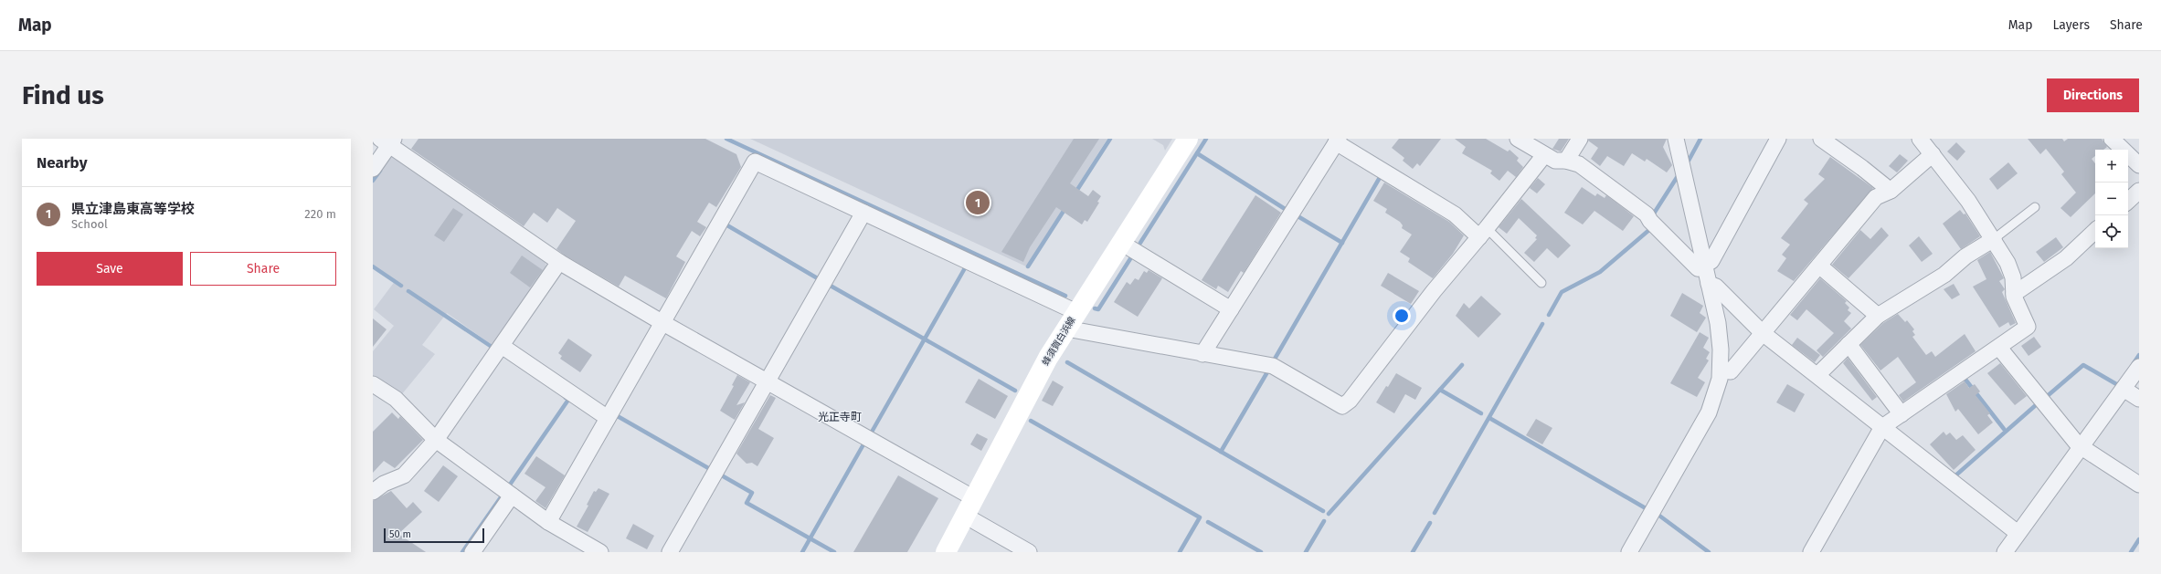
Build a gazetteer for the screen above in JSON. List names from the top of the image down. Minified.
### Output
{"streets":{"main road":["蜂須賀白浜線"]},"districts":["光正寺町"],"scale_bar":"50 m","page":{"header":"Map","nav":["Map","Layers","Share"],"buttons":["Directions",["Save","Share"]],"title":"Find us","heading":"Nearby","map_buttons":["+","−"],"list":[{"mark":"1","name":"県立津島東高等学校","note":"School","value":"220 m"}],"pins":"1","scale":"50 m"}}
